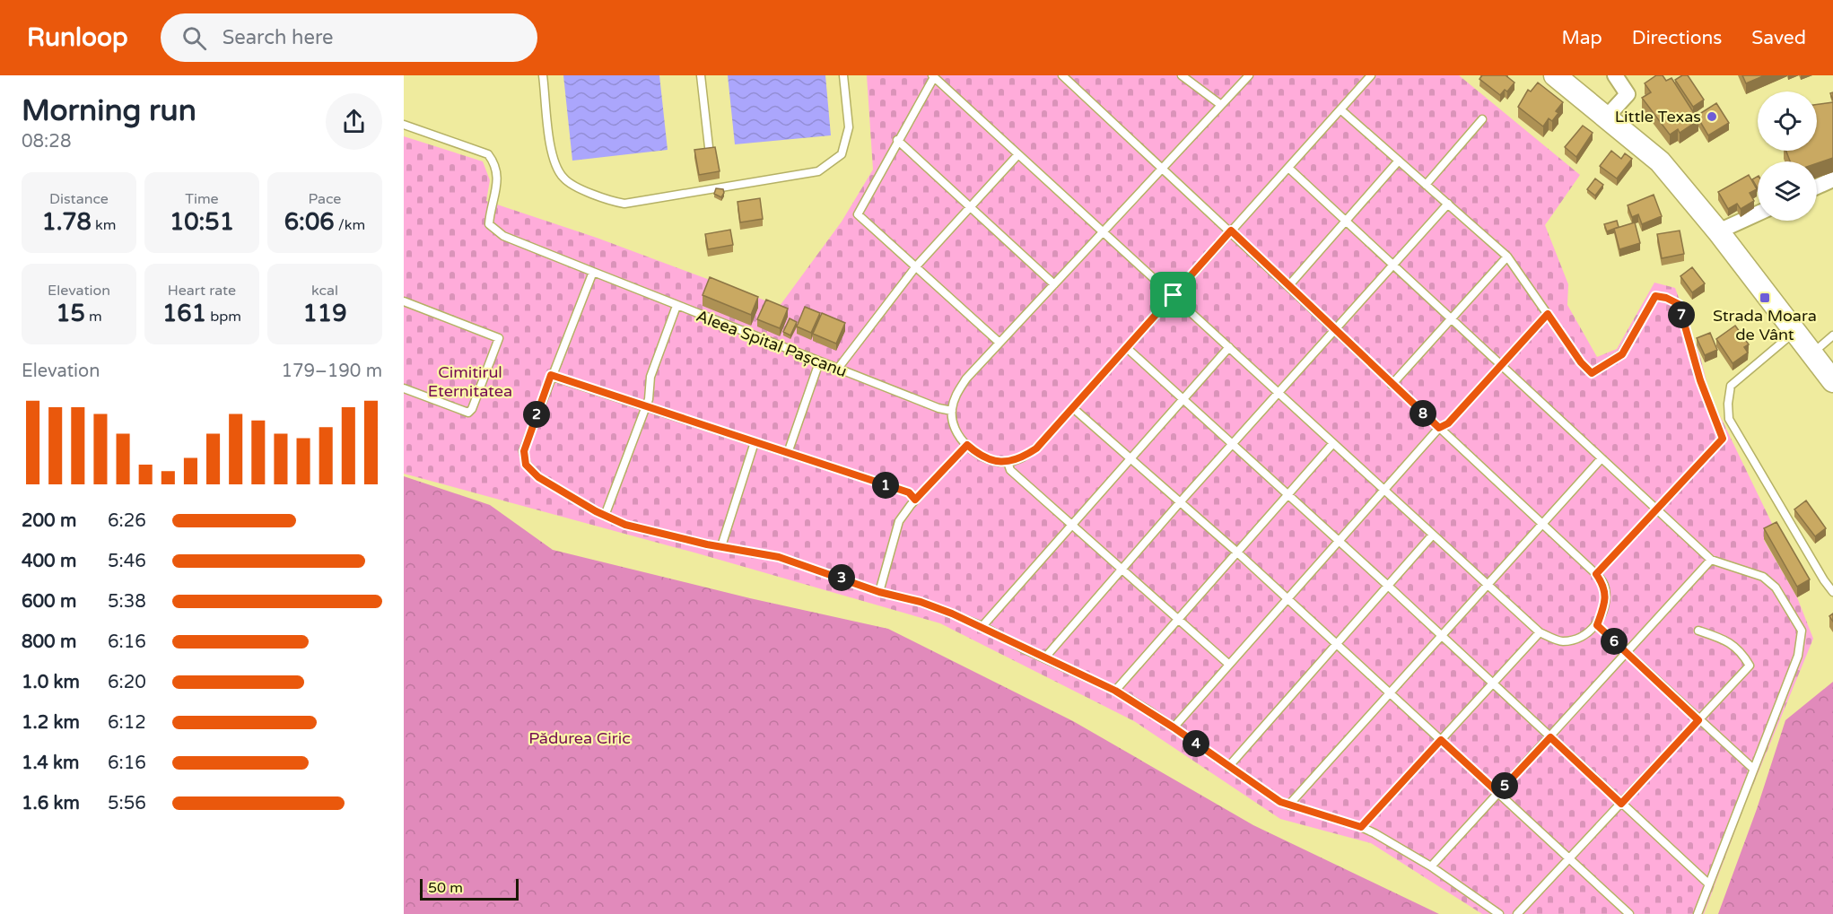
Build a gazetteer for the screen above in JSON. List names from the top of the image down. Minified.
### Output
{"streets":{"lane":["Aleea Spital Pașcanu"]},"parks":["Cimitirul Eternitatea","Pădurea Ciric"],"places":{"other":["Little Texas"],"transit":["Strada Moara de Vânt"]},"scale_bar":"50 m","page":{"header":"Runloop","search":"Search here","nav":["Map","Directions","Saved"],"heading":["Morning run","08:28"],"stats":[["Distance","1.78 km"],["Time","10:51"],["Pace","6:06 /km"],["Elevation","15 m"],["Heart rate","161 bpm"],["kcal","119"]],"pins":["7","8","2","1","3","6","4","5"],"chart":["Elevation","179–190 m"],"list":[{"name":"200 m","note":"6:26"},{"name":"400 m","note":"5:46"},{"name":"600 m","note":"5:38"},{"name":"800 m","note":"6:16"},{"name":"1.0 km","note":"6:20"},{"name":"1.2 km","note":"6:12"},{"name":"1.4 km","note":"6:16"},{"name":"1.6 km","note":"5:56"}],"scale":"50 m"}}
